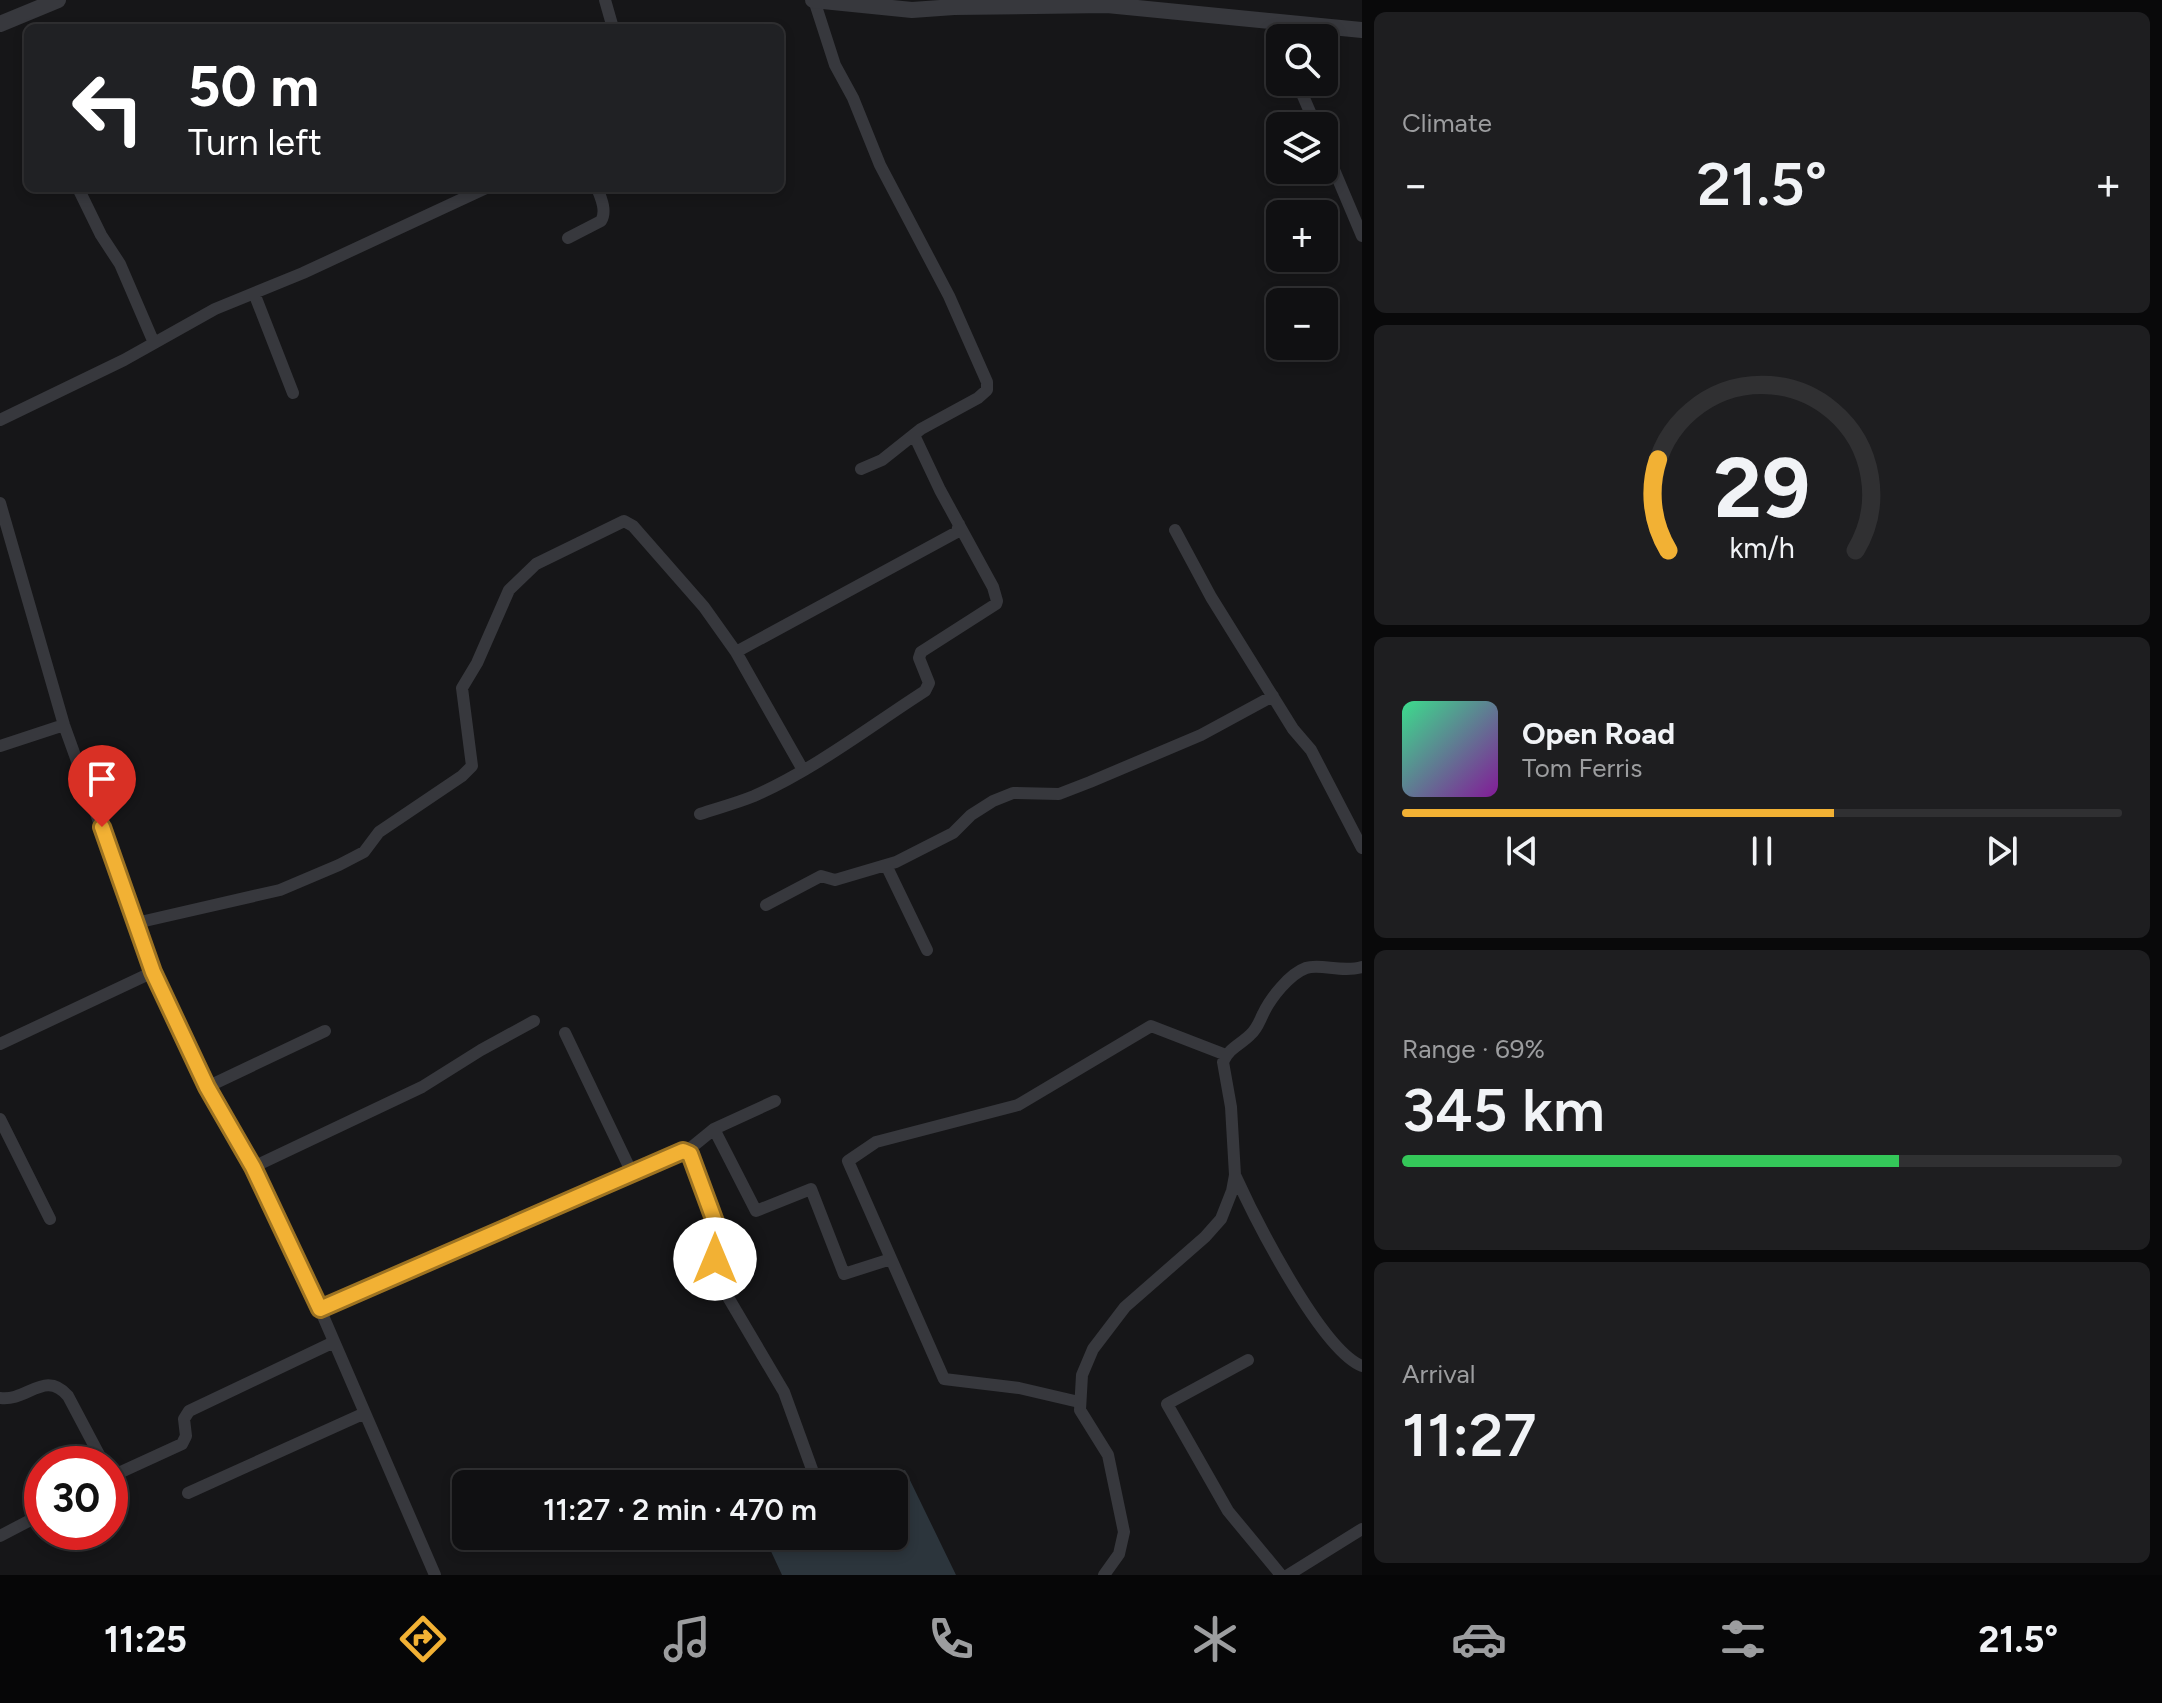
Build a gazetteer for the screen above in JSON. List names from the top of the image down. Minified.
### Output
{"page":{"tile":["Climate",["Range · 69%","345 km"],["Arrival","11:27"]],"map_buttons":["+","−"],"turn":["50 m","Turn left"],"heat":["−","21.5°","+"],"song":["Open Road","Tom Ferris"],"limit":"30","trip":"11:27 · 2 min · 470 m","tabs":["11:25","21.5°"],"gauge":["29","km/h"]}}
